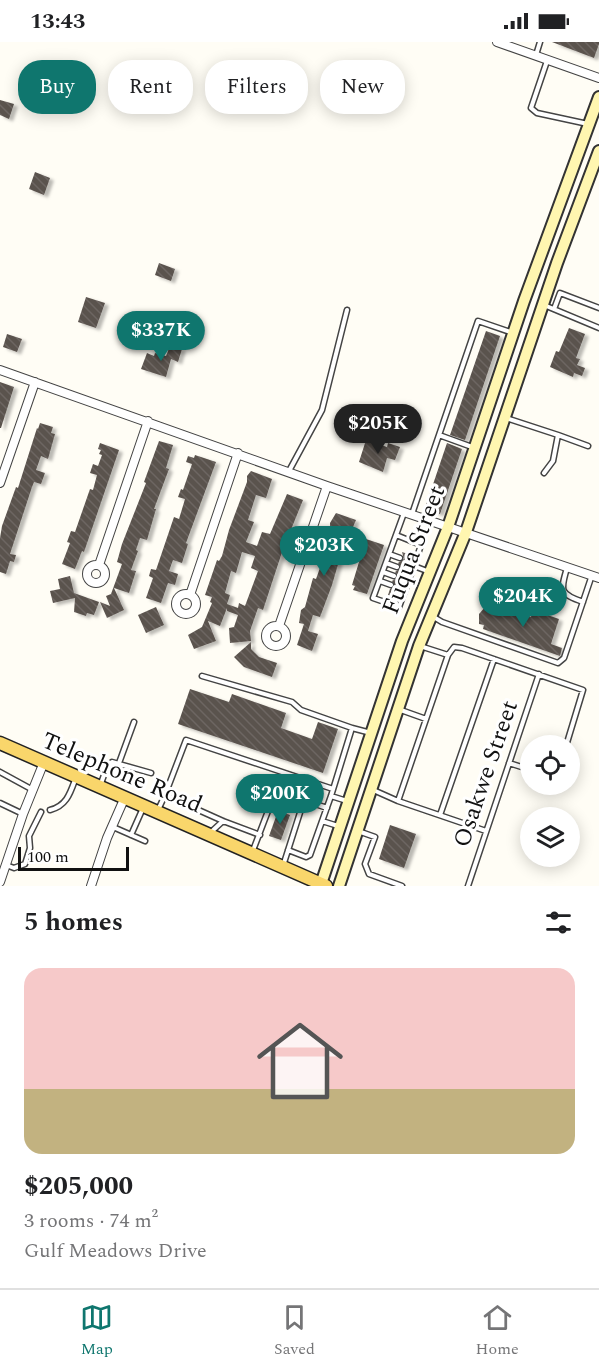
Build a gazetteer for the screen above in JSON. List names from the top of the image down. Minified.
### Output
{"streets":{"main road":["Fuqua Street","Telephone Road"],"lane":["Osakwe Street"]},"crossings":[["Fuqua Street","Telephone Road"]],"scale_bar":"100 m","page":{"status":"13:43","chip":["Buy","Rent","Filters","New"],"price":["$337K","$205K","$203K","$204K","$200K"],"scale":"100 m","heading":"5 homes","list":[{"name":"$205,000","note":"3 rooms · 74 m² · Gulf Meadows Drive"}],"tabs":["Map","Saved","Home"]}}
